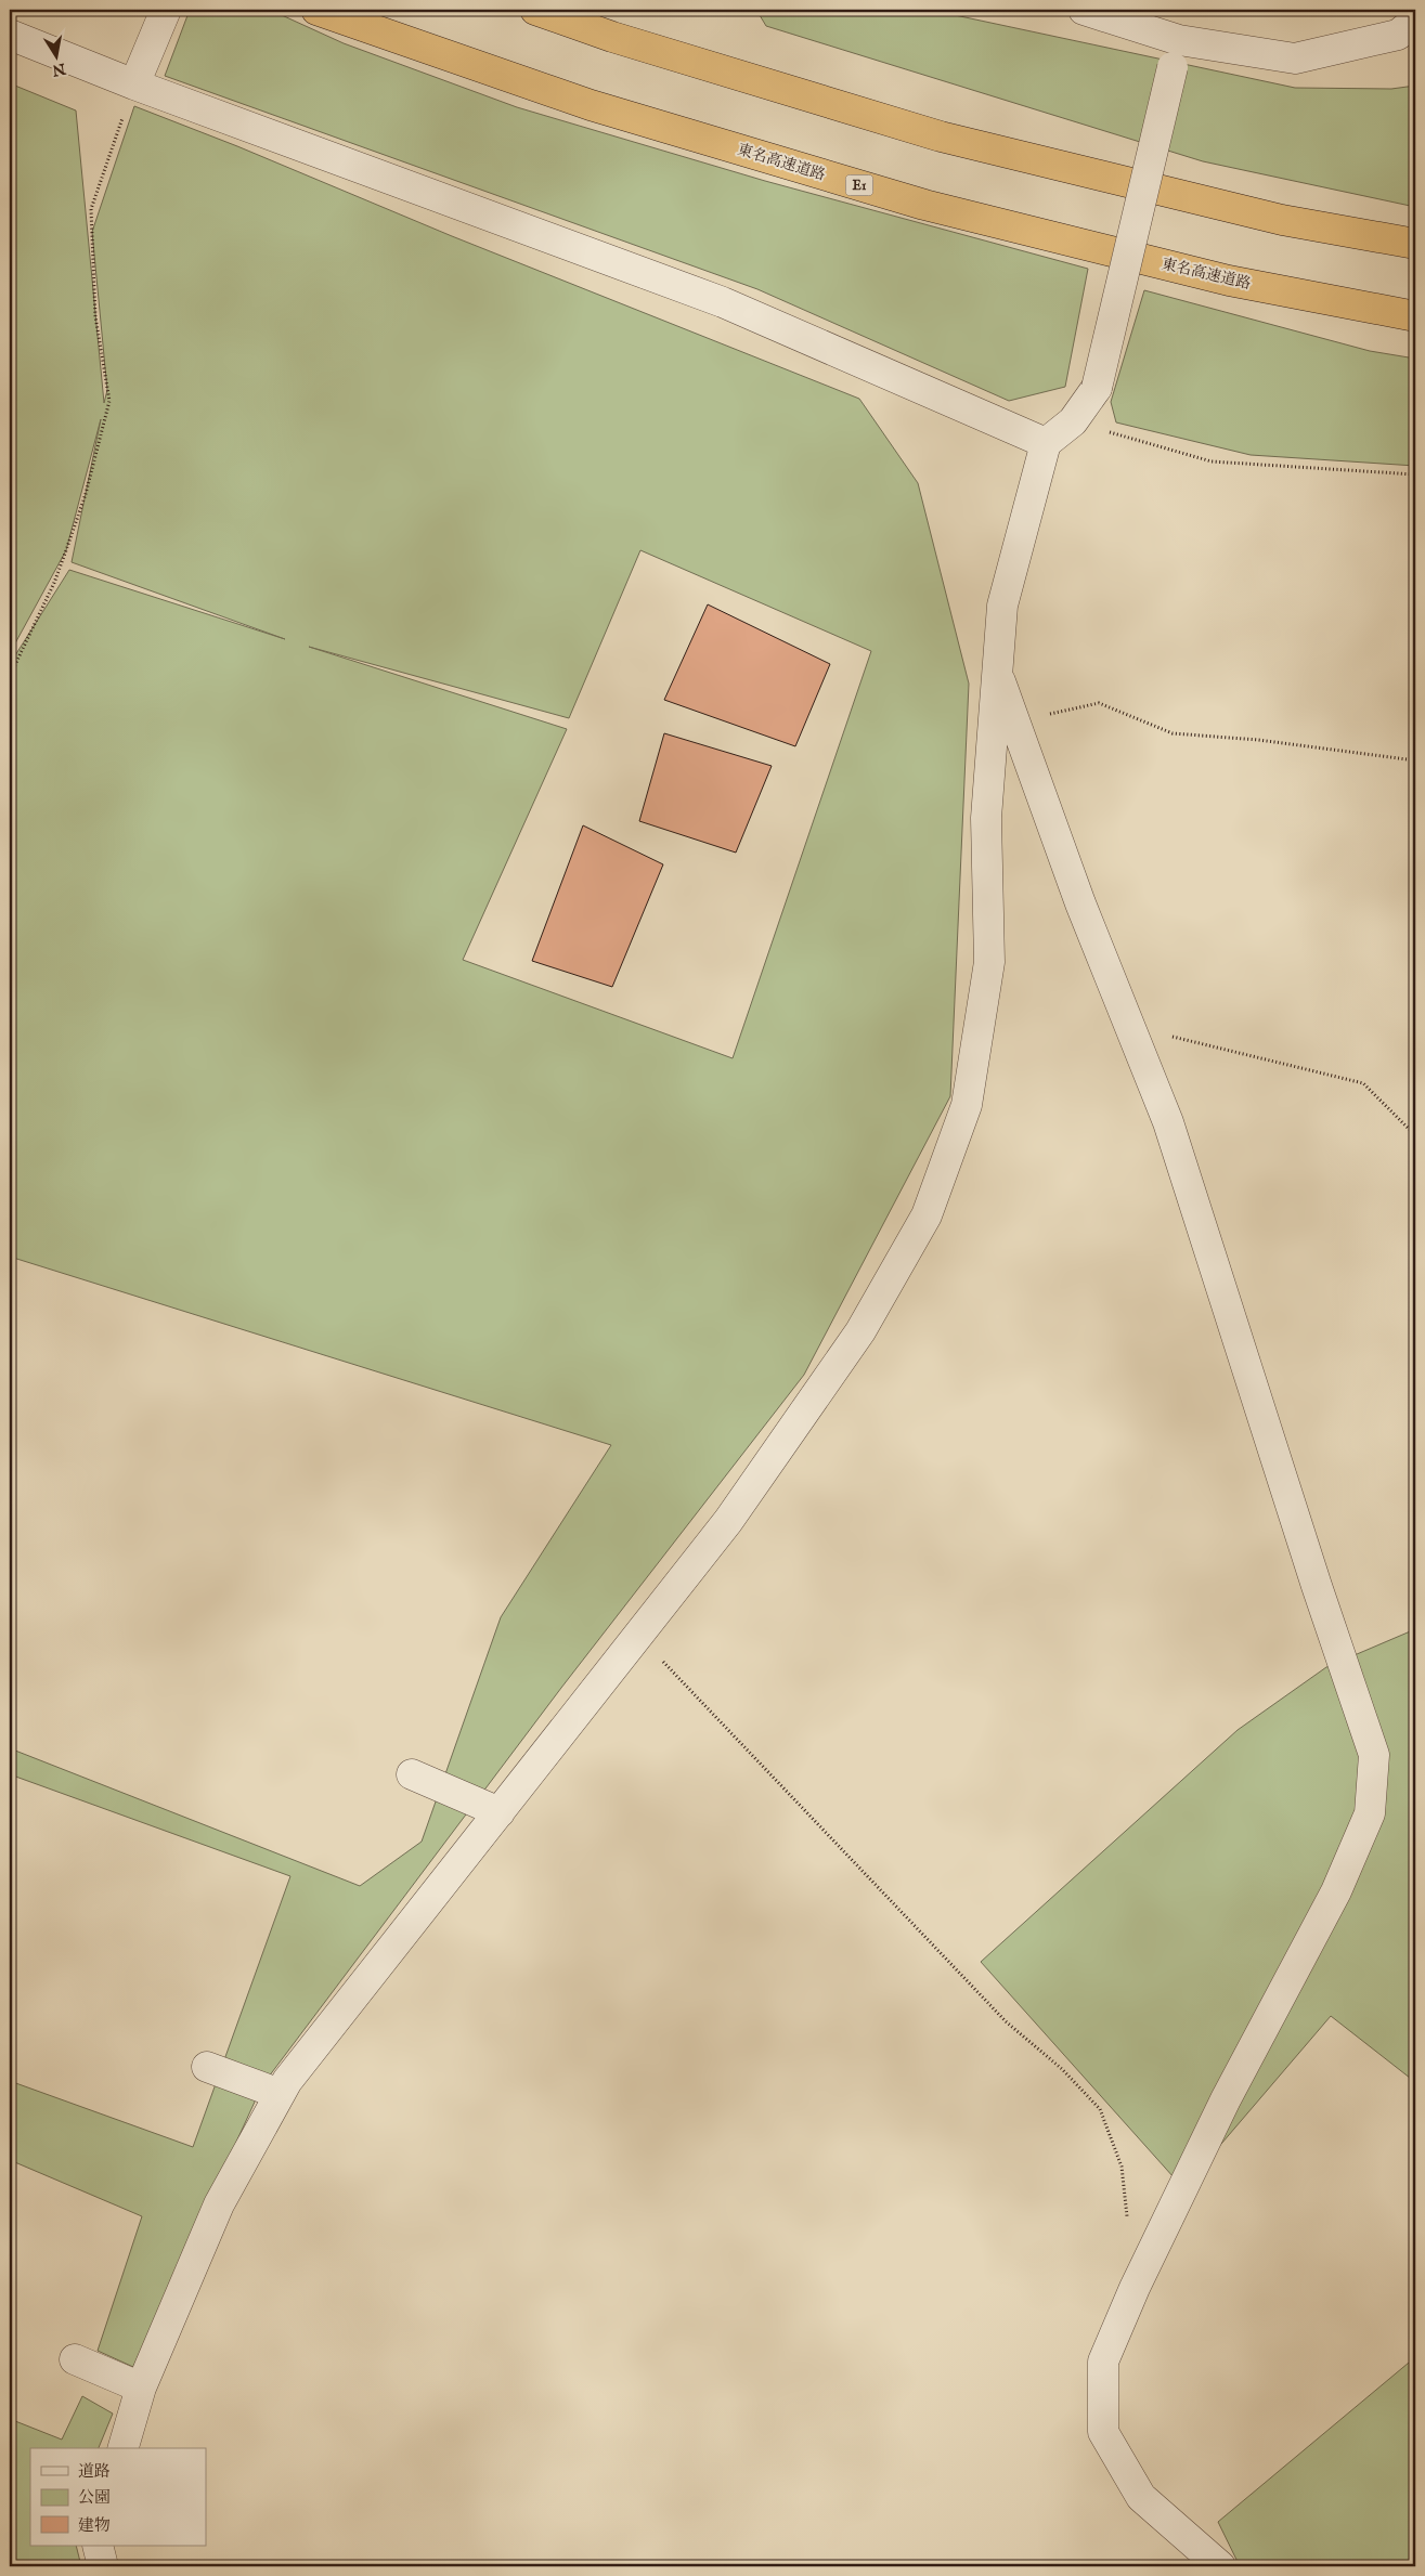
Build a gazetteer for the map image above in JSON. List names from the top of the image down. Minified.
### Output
{"streets":{"highway":["東名高速道路","E1"]},"legend":["道路","公園","建物"],"north":"bottom"}
